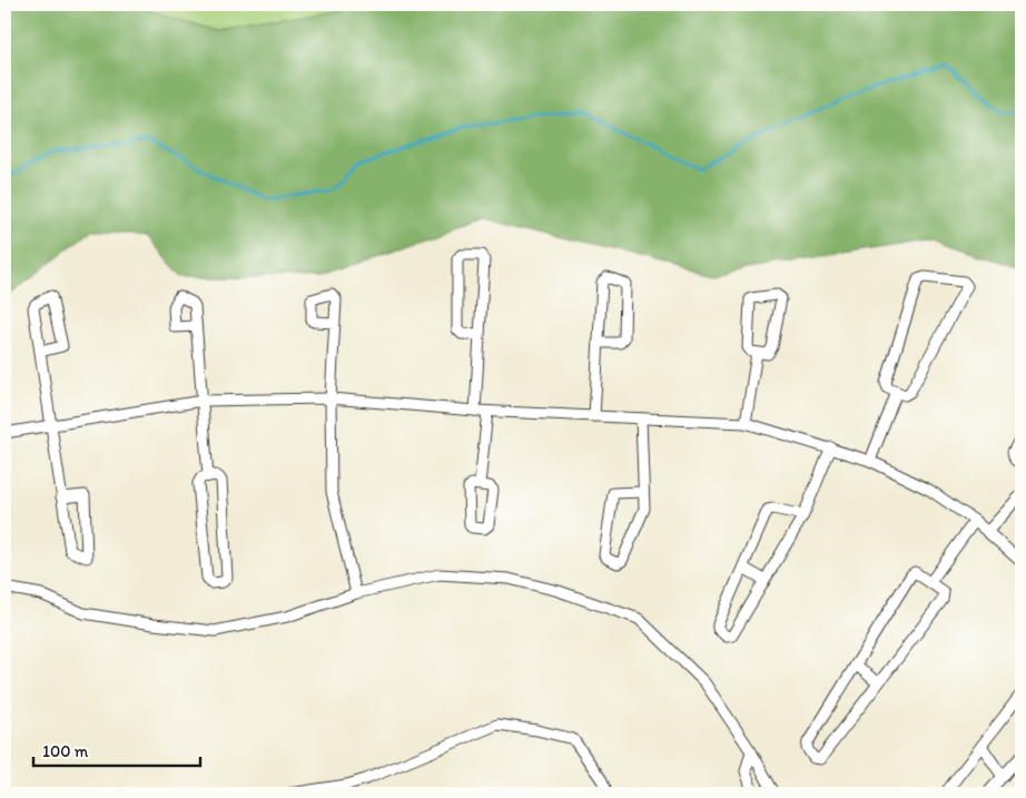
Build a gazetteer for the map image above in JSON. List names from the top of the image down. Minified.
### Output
{"scale_bar":"100 m"}
